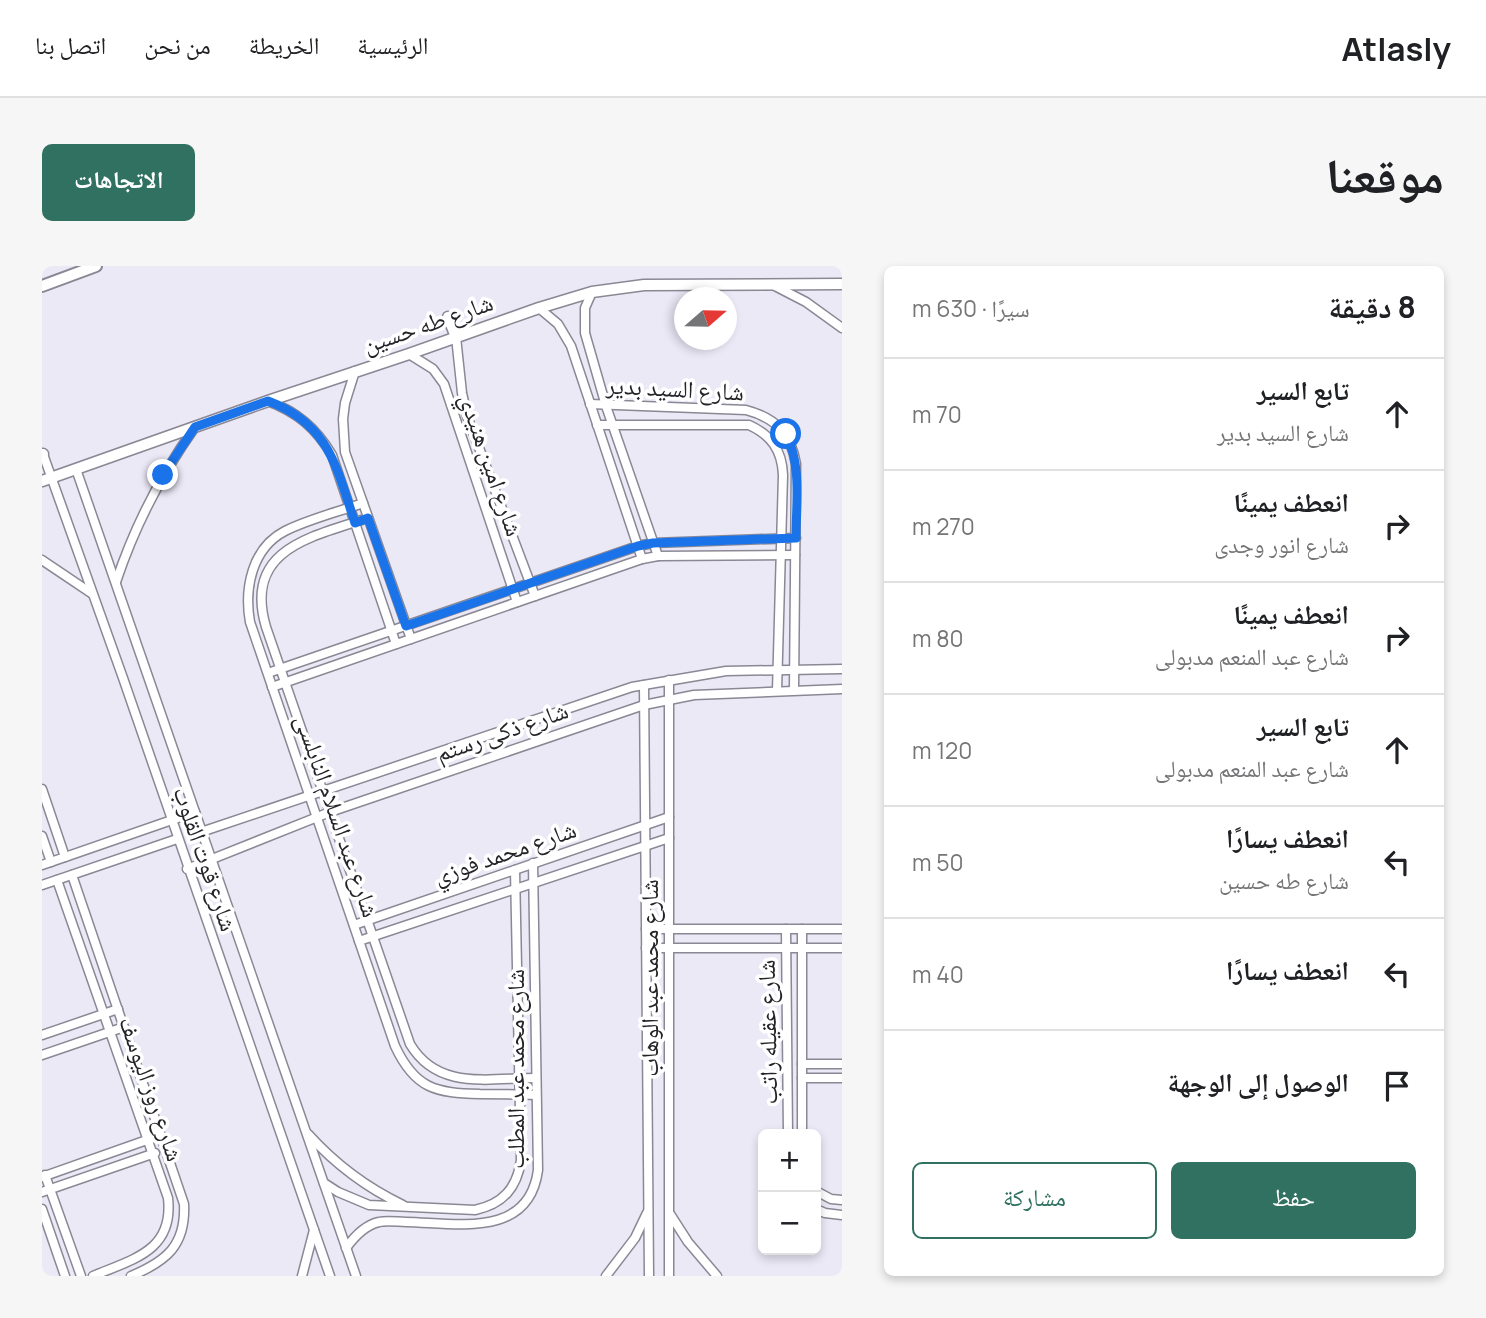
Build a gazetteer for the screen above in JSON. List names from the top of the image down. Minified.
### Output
{"streets":{"street":["شارع طه حسين","شارع السيد بدير","شارع امين هنيدي","شارع ذكى رستم","شارع عبد السلام النابلسى","شارع محمد فوزي","شارع قوت القلوب","شارع محمد عبد الوهاب","شارع عقيله راتب","شارع محمد عبد المطلب","شارع روز اليوسف"]},"crossings":[["شارع طه حسين","شارع امين هنيدي"],["شارع طه حسين","شارع قوت القلوب"],["شارع السيد بدير","شارع ذكى رستم"],["شارع ذكى رستم","شارع عبد السلام النابلسى"],["شارع ذكى رستم","شارع قوت القلوب"],["شارع ذكى رستم","شارع محمد عبد الوهاب"],["شارع عبد السلام النابلسى","شارع محمد فوزي"],["شارع عبد السلام النابلسى","شارع محمد عبد المطلب"],["شارع محمد فوزي","شارع محمد عبد الوهاب"],["شارع محمد فوزي","شارع محمد عبد المطلب"],["شارع قوت القلوب","شارع محمد عبد المطلب"]],"north":"right","page":{"header":"Atlasly","nav":["الرئيسية","الخريطة","من نحن","اتصل بنا"],"title":"موقعنا","buttons":["الاتجاهات",["حفظ","مشاركة"]],"heading":["8 دقيقة","سيرًا · 630 m"],"list":[["تابع السير","شارع السيد بدير","70 m"],["انعطف يمينًا","شارع انور وجدى","270 m"],["انعطف يمينًا","شارع عبد المنعم مدبولى","80 m"],["تابع السير","شارع عبد المنعم مدبولى","120 m"],["انعطف يسارًا","شارع طه حسين","50 m"],["انعطف يسارًا","40 m"],"الوصول إلى الوجهة"],"map_buttons":["+","−"]}}
